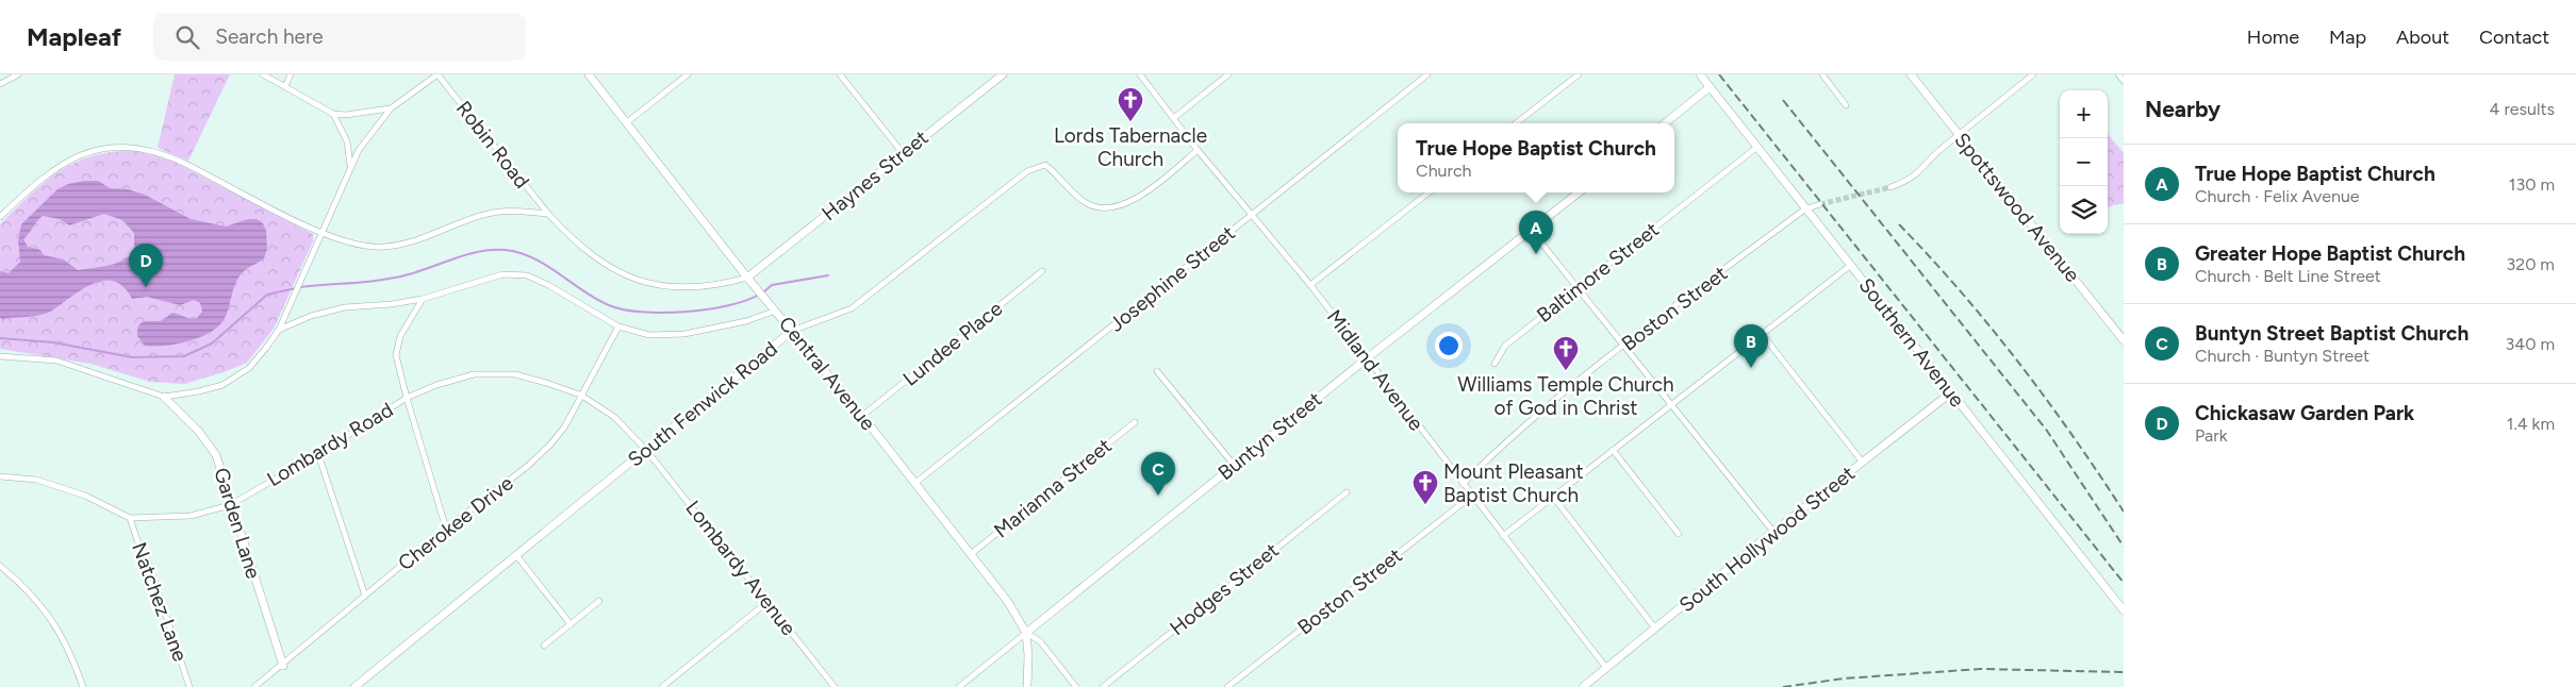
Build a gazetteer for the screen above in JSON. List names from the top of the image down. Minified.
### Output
{"streets":{"street":["Robin Road","Haynes Street","Spottswood Avenue","Baltimore Street","Josephine Street","Boston Street","Southern Avenue","Lundee Place","Midland Avenue","Central Avenue","South Fenwick Road","Buntyn Street","Lombardy Road","Marianna Street","Garden Lane","Cherokee Drive","South Hollywood Street","Lombardy Avenue","Hodges Street","Natchez Lane"]},"crossings":[["Robin Road","Haynes Street"],["Robin Road","Central Avenue"],["Haynes Street","Central Avenue"],["Baltimore Street","Southern Avenue"],["Josephine Street","Midland Avenue"],["Josephine Street","Central Avenue"],["Boston Street","Southern Avenue"],["Boston Street","Midland Avenue"],["Southern Avenue","South Hollywood Street"],["Lundee Place","Central Avenue"],["Midland Avenue","South Fenwick Road"],["Midland Avenue","Buntyn Street"],["Midland Avenue","South Hollywood Street"],["Central Avenue","South Fenwick Road"],["Central Avenue","Buntyn Street"],["Central Avenue","Marianna Street"],["South Fenwick Road","Lombardy Road"],["South Fenwick Road","Lombardy Avenue"],["Lombardy Road","Garden Lane"],["Lombardy Road","Cherokee Drive"],["Lombardy Road","Lombardy Avenue"],["Lombardy Road","Natchez Lane"],["Garden Lane","Cherokee Drive"]],"places":{"church":["Lords Tabernacle Church","Williams Temple Church of God in Christ","Mount Pleasant Baptist Church"]},"page":{"header":"Mapleaf","search":"Search here","nav":["Home","Map","About","Contact"],"heading":["Nearby","4 results"],"map_buttons":["+","−"],"popup":["True Hope Baptist Church","Church"],"list":[{"mark":"A","name":"True Hope Baptist Church","note":"Church · Felix Avenue","value":"130 m"},{"mark":"B","name":"Greater Hope Baptist Church","note":"Church · Belt Line Street","value":"320 m"},{"mark":"C","name":"Buntyn Street Baptist Church","note":"Church · Buntyn Street","value":"340 m"},{"mark":"D","name":"Chickasaw Garden Park","note":"Park","value":"1.4 km"}],"pins":["A","D","B","C"]}}
